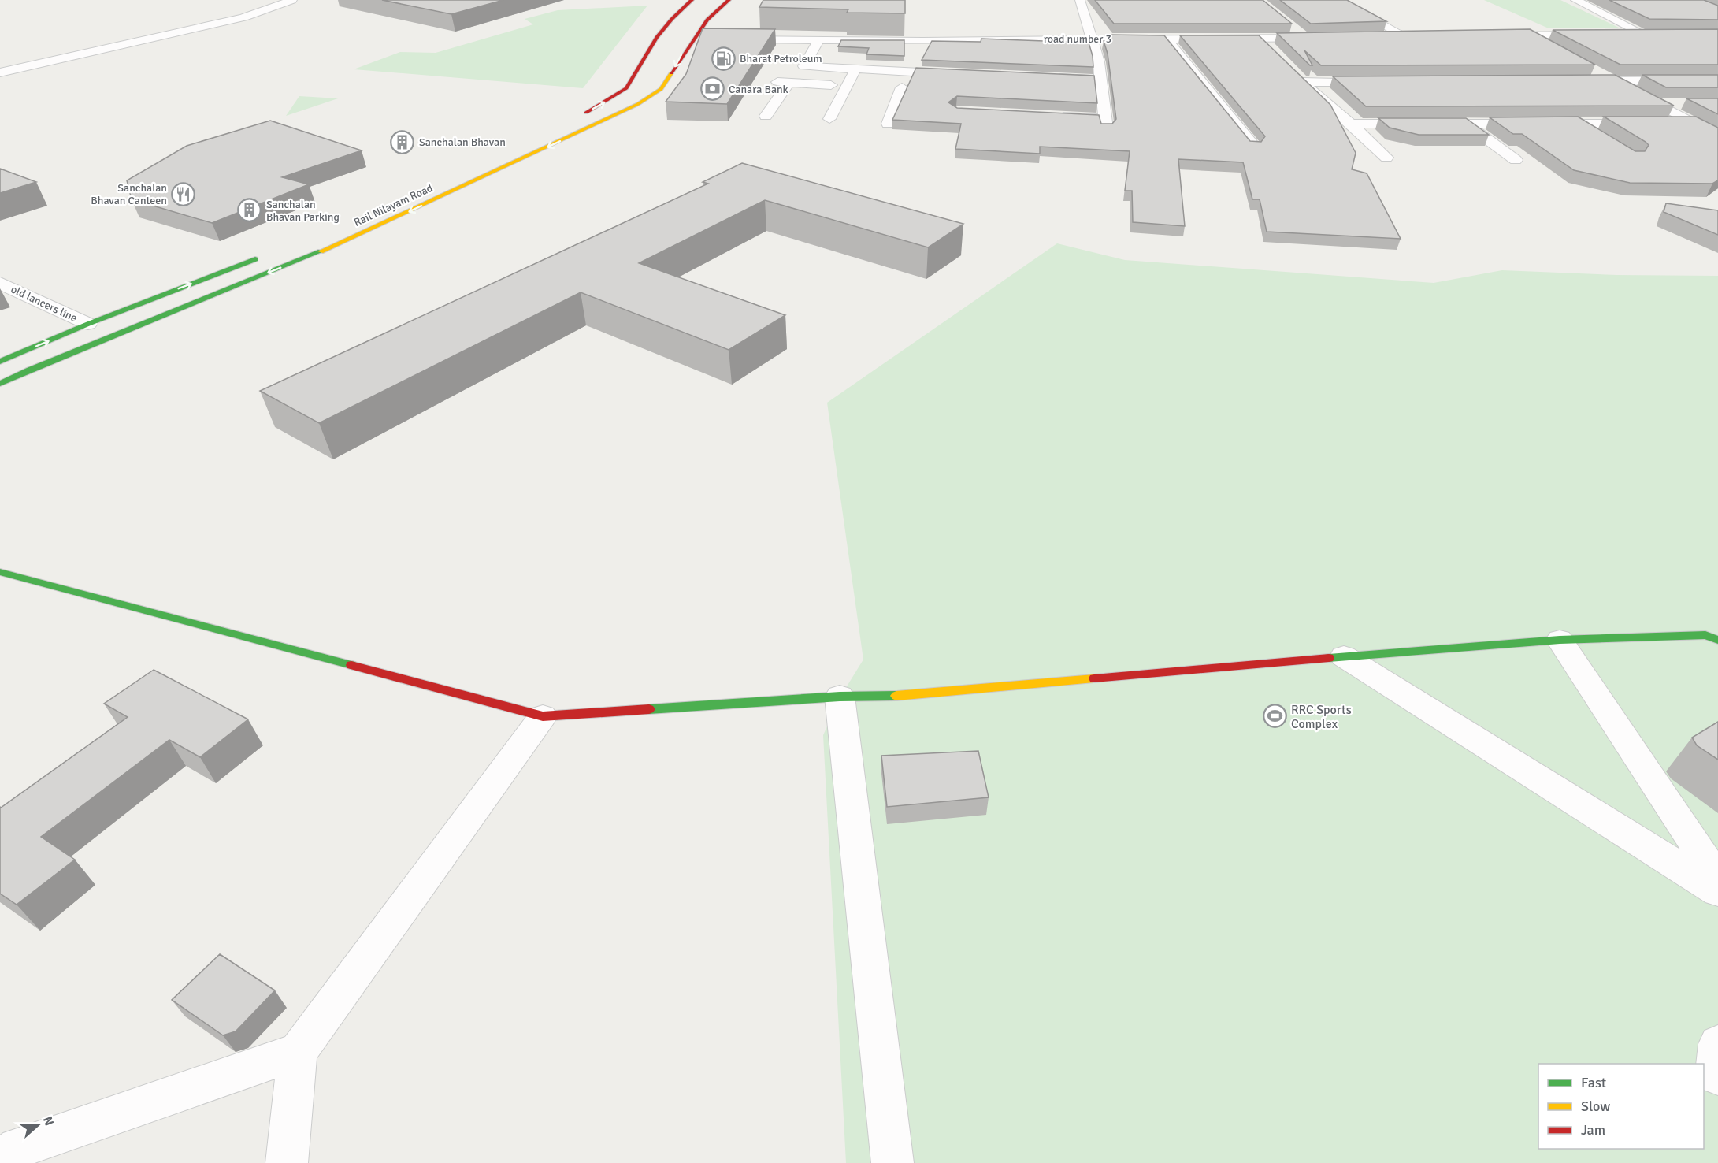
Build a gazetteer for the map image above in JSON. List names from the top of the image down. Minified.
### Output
{"streets":{"main road":["Rail Nilayam Road"],"street":["road number 3","old lancers line"]},"places":{"fuel station":["Bharat Petroleum"],"bank":["Canara Bank"],"building":["Sanchalan Bhavan","Sanchalan Bhavan Parking"],"restaurant":["Sanchalan Bhavan Canteen"],"sports":["RRC Sports Complex"]},"legend":["Fast","Slow","Jam"],"north":"right"}
